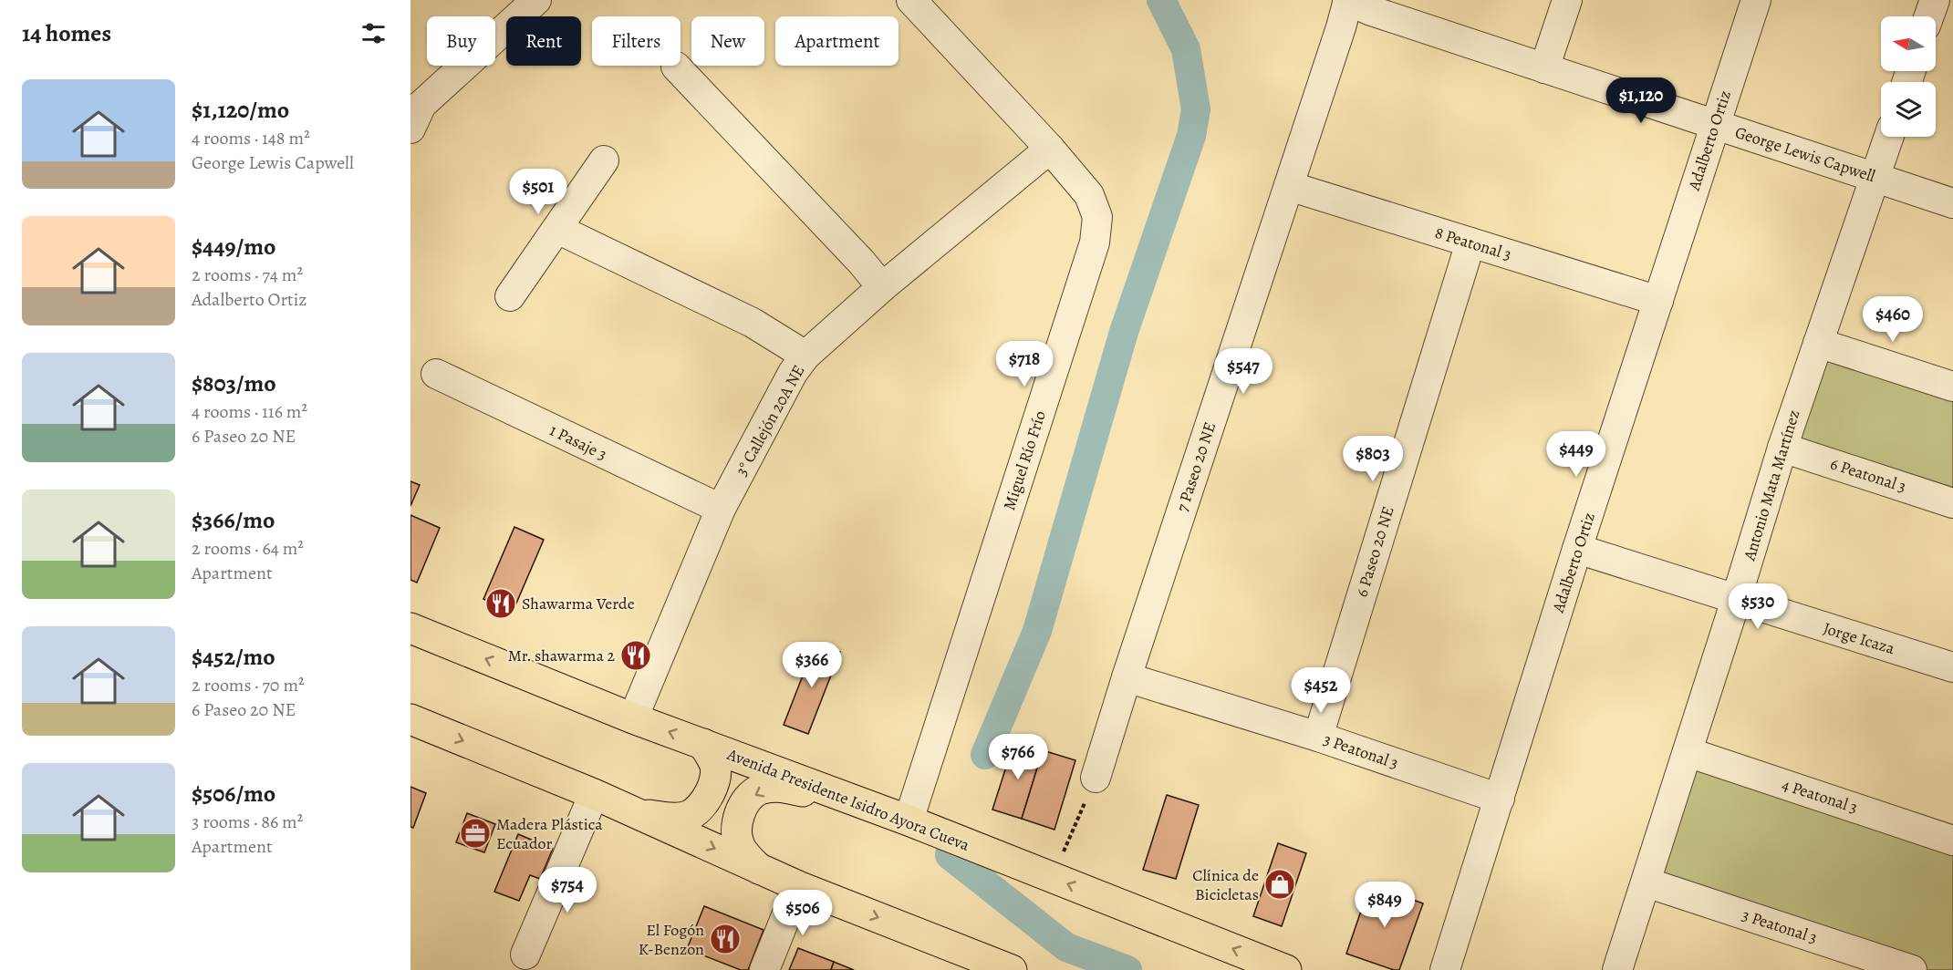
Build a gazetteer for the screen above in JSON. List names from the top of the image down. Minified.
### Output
{"streets":{"main road":["Avenida Presidente Isidro Ayora Cueva"],"street":["Adalberto Ortiz","George Lewis Capwell","8 Peatonal 3","3° Callejón 20A NE","1 Pasaje 3","Miguel Río Frío","7 Paseo 20 NE","6 Peatonal 3","Antonio Mata Martínez","6 Paseo 20 NE","Jorge Icaza","3 Peatonal 3","4 Peatonal 3"]},"crossings":[["Adalberto Ortiz","George Lewis Capwell"],["Adalberto Ortiz","8 Peatonal 3"],["Adalberto Ortiz","Jorge Icaza"],["Adalberto Ortiz","3 Peatonal 3"],["George Lewis Capwell","7 Paseo 20 NE"],["George Lewis Capwell","Antonio Mata Martínez"],["8 Peatonal 3","7 Paseo 20 NE"],["8 Peatonal 3","6 Paseo 20 NE"],["3° Callejón 20A NE","1 Pasaje 3"],["3° Callejón 20A NE","Miguel Río Frío"],["3° Callejón 20A NE","Avenida Presidente Isidro Ayora Cueva"],["Miguel Río Frío","Avenida Presidente Isidro Ayora Cueva"],["7 Paseo 20 NE","3 Peatonal 3"],["6 Peatonal 3","Antonio Mata Martínez"],["Antonio Mata Martínez","Jorge Icaza"],["Antonio Mata Martínez","3 Peatonal 3"],["Antonio Mata Martínez","4 Peatonal 3"],["6 Paseo 20 NE","3 Peatonal 3"]],"places":{"restaurant":["Shawarma Verde","Mr. shawarma 2","El Fogón K-Benzon"],"office":["Madera Plástica Ecuador"],"shop":["Clínica de Bicicletas"]},"north":"left","page":{"heading":"14 homes","chip":["Buy","Rent","Filters","New","Apartment"],"list":[{"name":"$1,120/mo","note":"4 rooms · 148 m² · George Lewis Capwell"},{"name":"$449/mo","note":"2 rooms · 74 m² · Adalberto Ortiz"},{"name":"$803/mo","note":"4 rooms · 116 m² · 6 Paseo 20 NE"},{"name":"$366/mo","note":"2 rooms · 64 m² · Apartment"},{"name":"$452/mo","note":"2 rooms · 70 m² · 6 Paseo 20 NE"},{"name":"$506/mo","note":"3 rooms · 86 m² · Apartment"}],"price":["$1,120","$501","$460","$718","$547","$449","$803","$530","$366","$452","$766","$754","$849","$506"]}}
